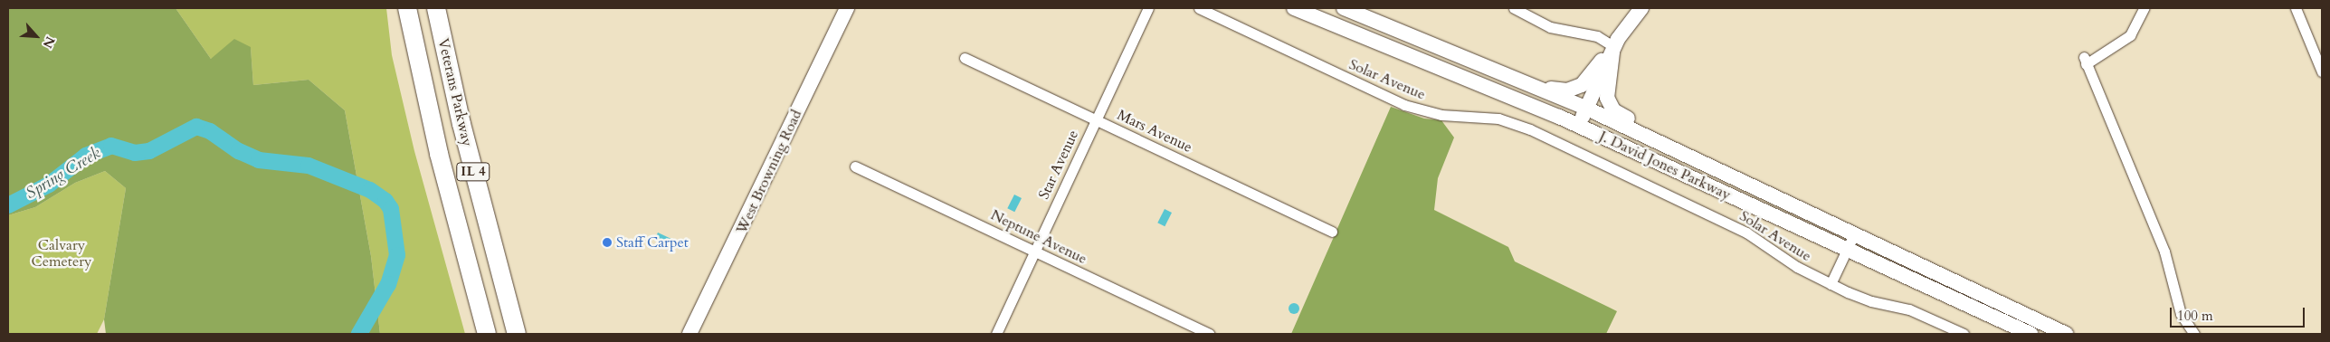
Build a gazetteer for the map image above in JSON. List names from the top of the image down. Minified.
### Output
{"streets":{"highway":["Veterans Parkway","IL 4"],"main road":["J. David Jones Parkway","West Browning Road"],"street":["Solar Avenue","Mars Avenue","Star Avenue","Neptune Avenue"]},"crossings":[["Mars Avenue","Star Avenue"],["Star Avenue","Neptune Avenue"]],"water":["Spring Creek"],"parks":["Calvary Cemetery"],"places":["Staff Carpet"],"scale_bar":"100 m","north":"bottom right"}
